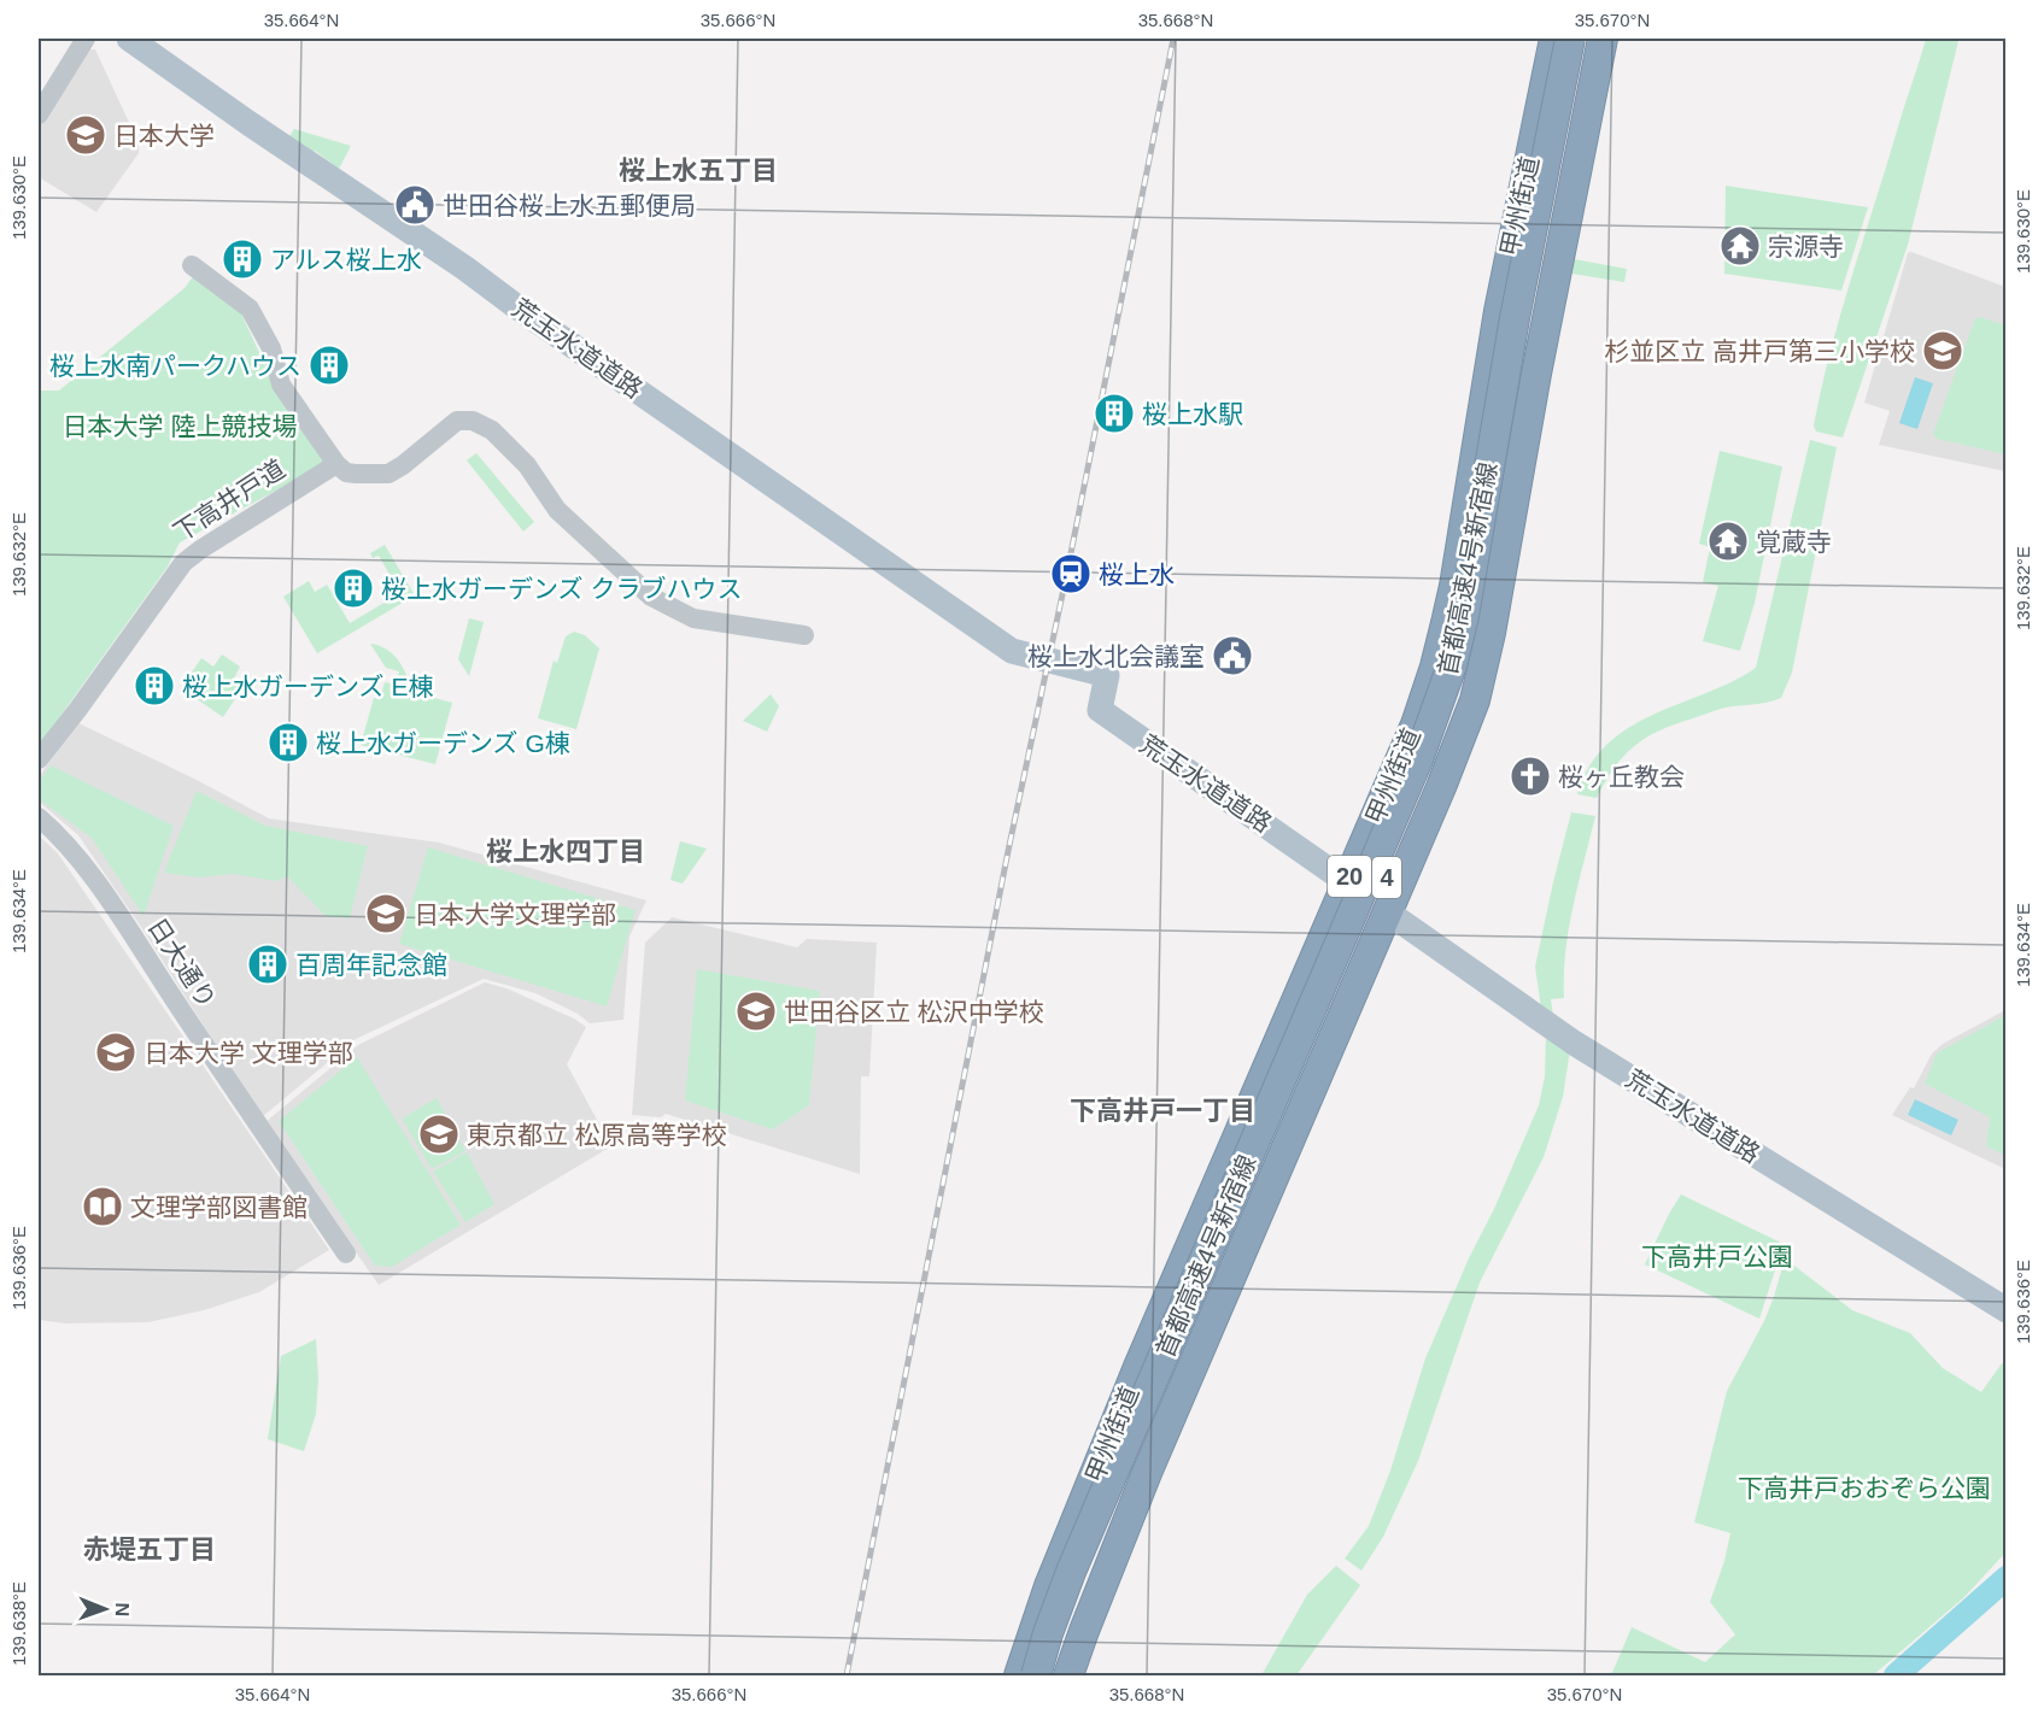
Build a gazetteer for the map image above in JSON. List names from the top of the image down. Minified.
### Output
{"streets":{"highway":["甲州街道","首都高速4号新宿線","20","4"],"main road":["荒玉水道道路"],"street":["下高井戸道","日大通り"]},"crossings":[["甲州街道","荒玉水道道路"]],"districts":["桜上水五丁目","桜上水四丁目","下高井戸一丁目","赤堤五丁目"],"parks":["日本大学 陸上競技場","下高井戸公園","下高井戸おおぞら公園"],"places":{"school or university":["日本大学","杉並区立 高井戸第三小学校","日本大学文理学部","世田谷区立 松沢中学校","日本大学 文理学部","東京都立 松原高等学校"],"public building":["世田谷桜上水五郵便局","桜上水北会議室"],"temple":["宗源寺","覚蔵寺"],"building":["アルス桜上水","桜上水南パークハウス","桜上水駅","桜上水ガーデンズ クラブハウス","桜上水ガーデンズ E棟","桜上水ガーデンズ G棟","百周年記念館"],"station":["桜上水"],"church":["桜ヶ丘教会"],"library":["文理学部図書館"]},"north":"right","coordinates":["35.664°N","35.666°N","35.668°N","35.670°N","139.630°E","139.632°E","139.634°E","139.636°E","139.638°E"]}
